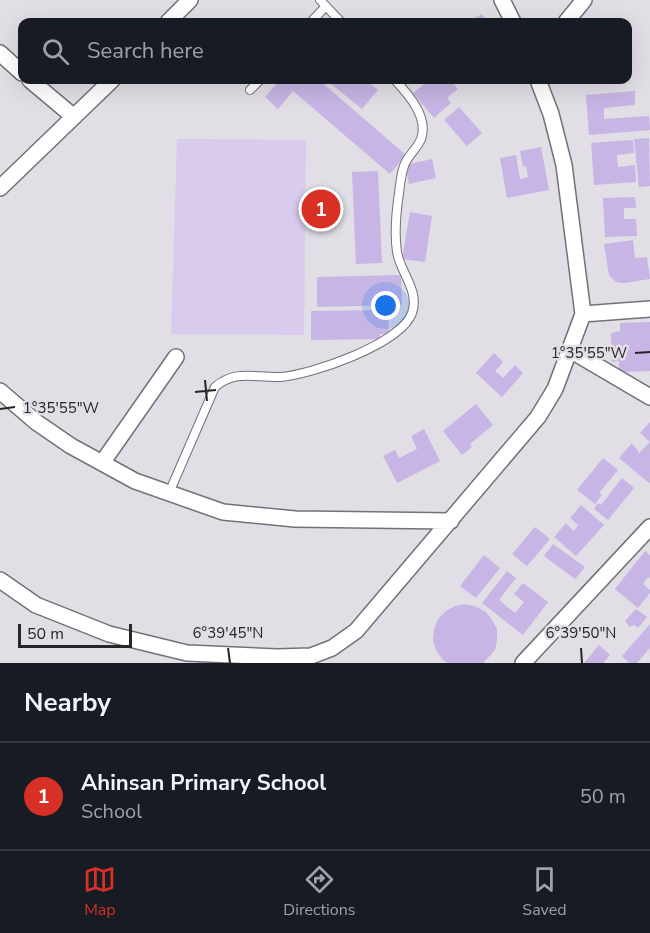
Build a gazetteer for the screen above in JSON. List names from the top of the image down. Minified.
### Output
{"scale_bar":"50 m","page":{"search":"Search here","pins":"1","scale":"50 m","heading":"Nearby","list":[{"mark":"1","name":"Ahinsan Primary School","note":"School","value":"50 m"}],"nav":["Map","Directions","Saved"]},"coordinates":["1°35'55\"W","6°39'45\"N","6°39'50\"N"]}
